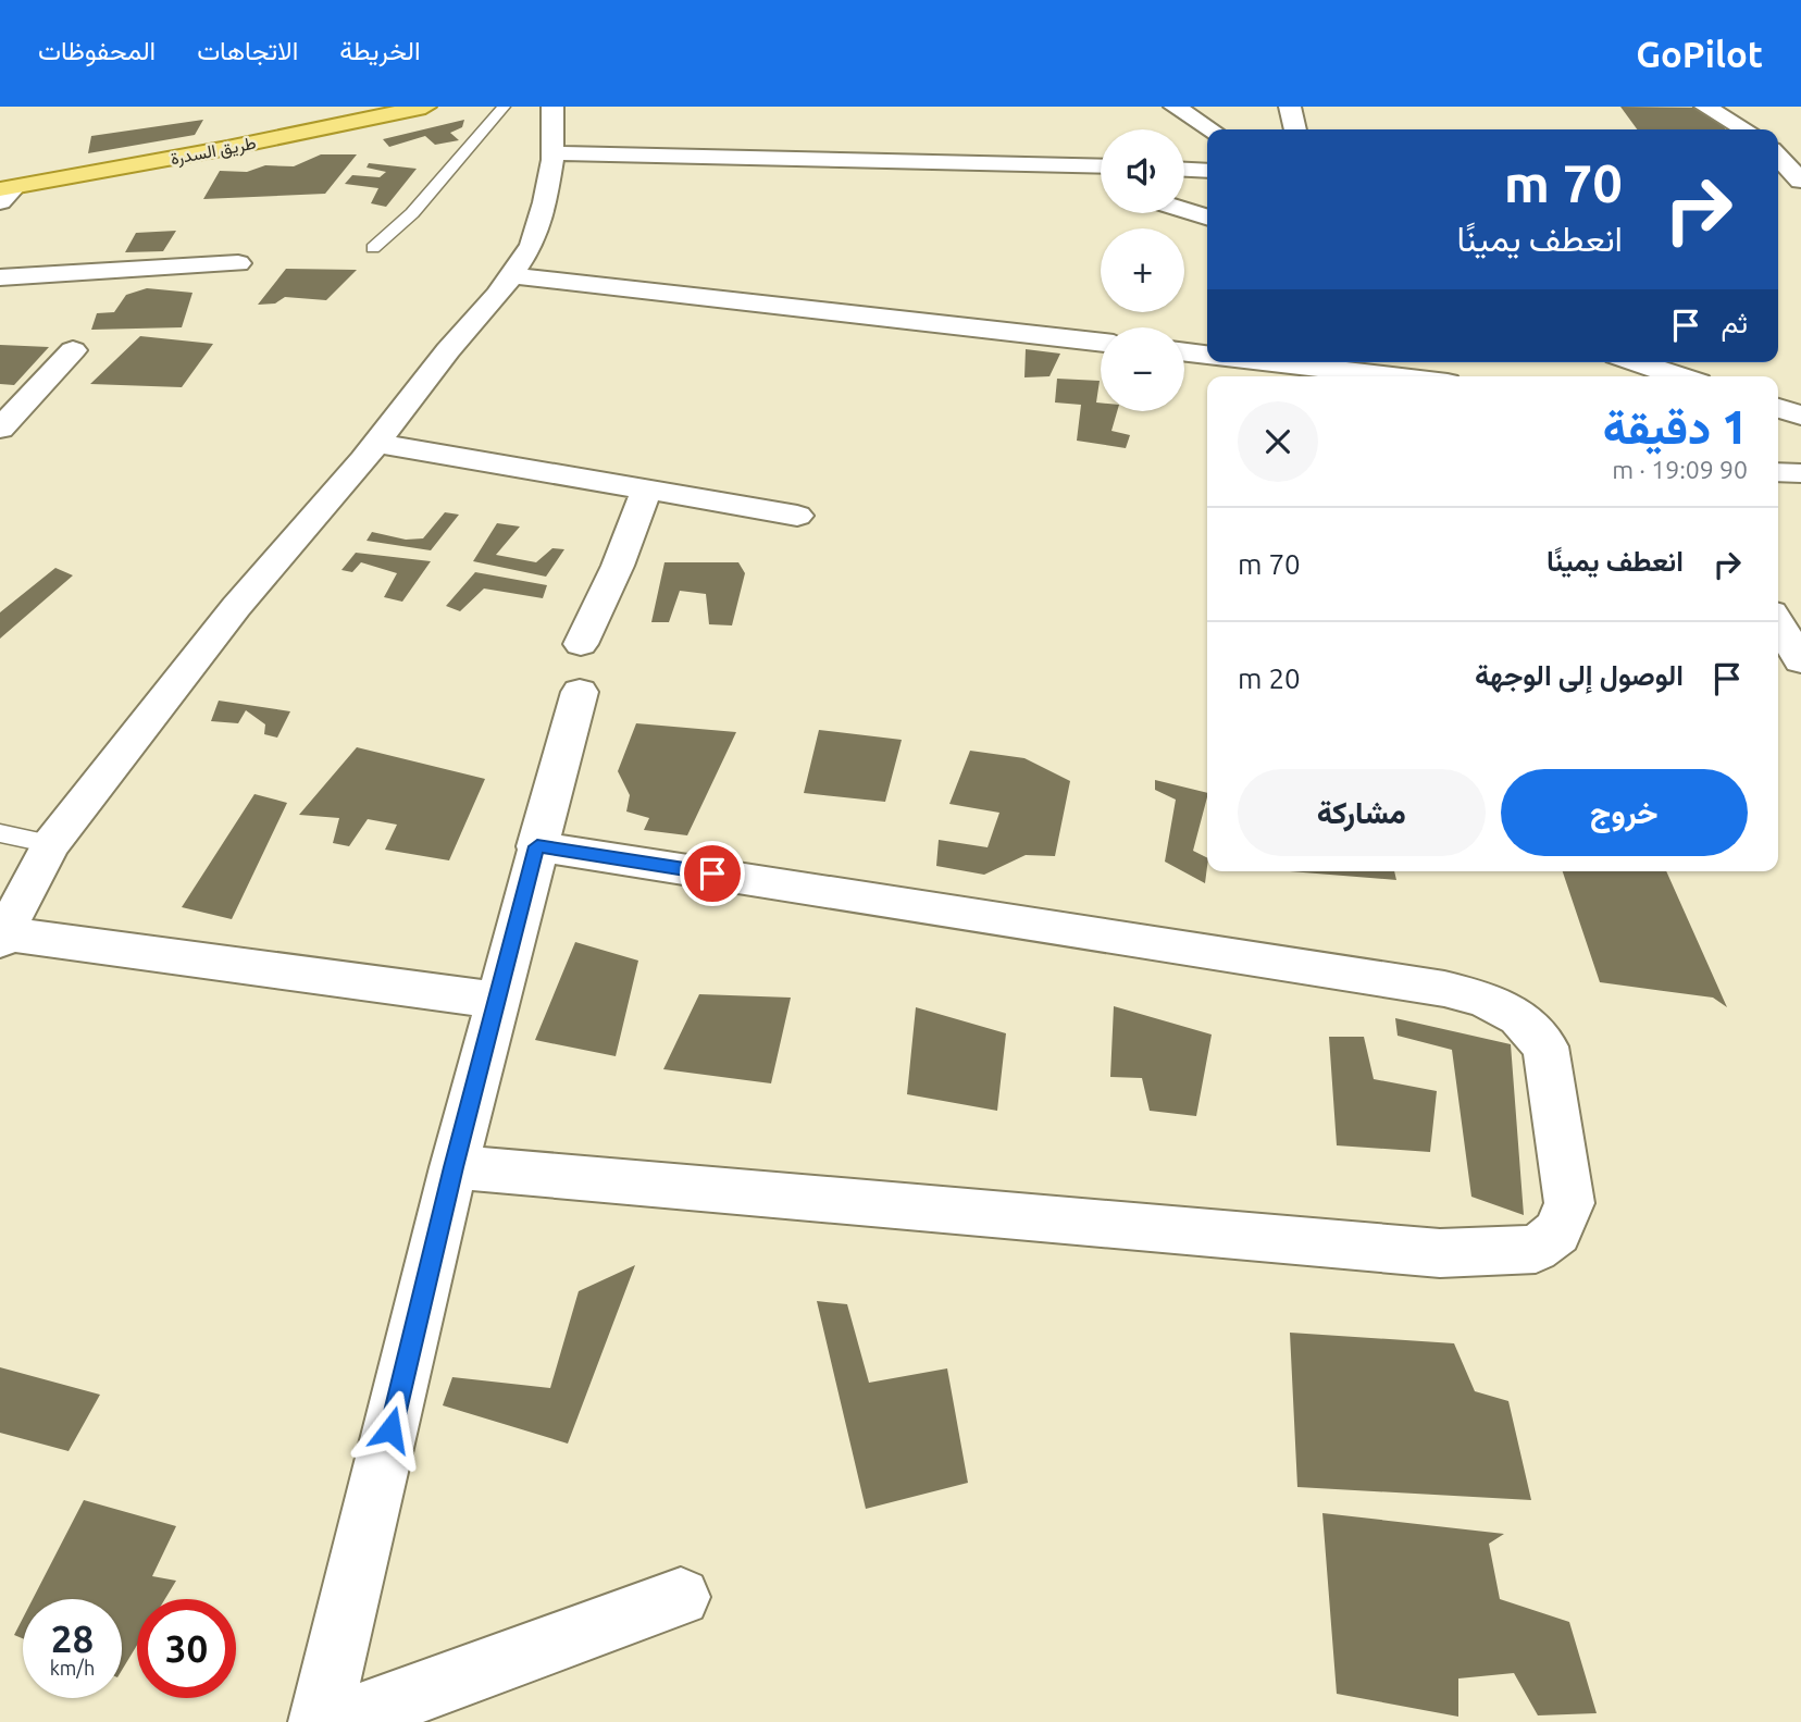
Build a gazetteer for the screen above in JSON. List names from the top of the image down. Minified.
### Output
{"streets":{"main road":["طريق السدرة"]},"page":{"header":"GoPilot","nav":["الخريطة","الاتجاهات","المحفوظات"],"map_buttons":["+","−"],"turn":["70 m","انعطف يمينًا"],"then":"ثم","heading":["1 دقيقة","90 m · 19:09"],"list":[{"name":"انعطف يمينًا","value":"70 m"},{"name":"الوصول إلى الوجهة","value":"20 m"}],"buttons":["خروج","مشاركة"],"speed":"28 km/h","limit":"30"}}
